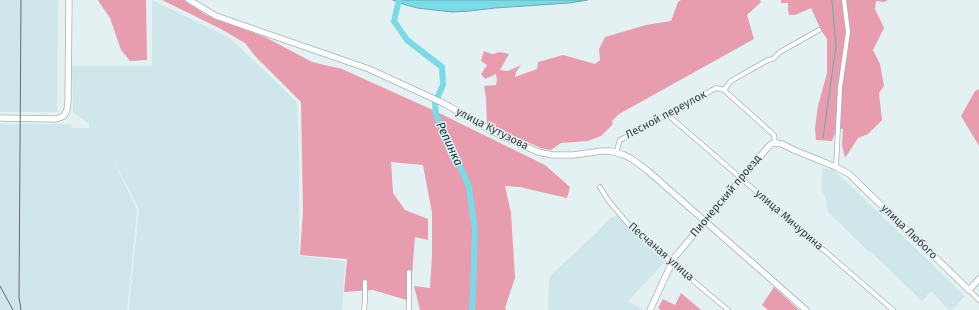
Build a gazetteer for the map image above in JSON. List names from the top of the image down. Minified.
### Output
{"streets":{"main road":["улица Кутузова","Пионерский проезд","улица Любого"],"street":["Лесной переулок","улица Мичурина","Песчаная улица"]},"crossings":[["Лесной переулок","улица Кутузова"],["Лесной переулок","улица Мичурина"],["улица Кутузова","Пионерский проезд"],["Пионерский проезд","улица Мичурина"],["Пионерский проезд","Песчаная улица"]],"water":["Репинка"]}
